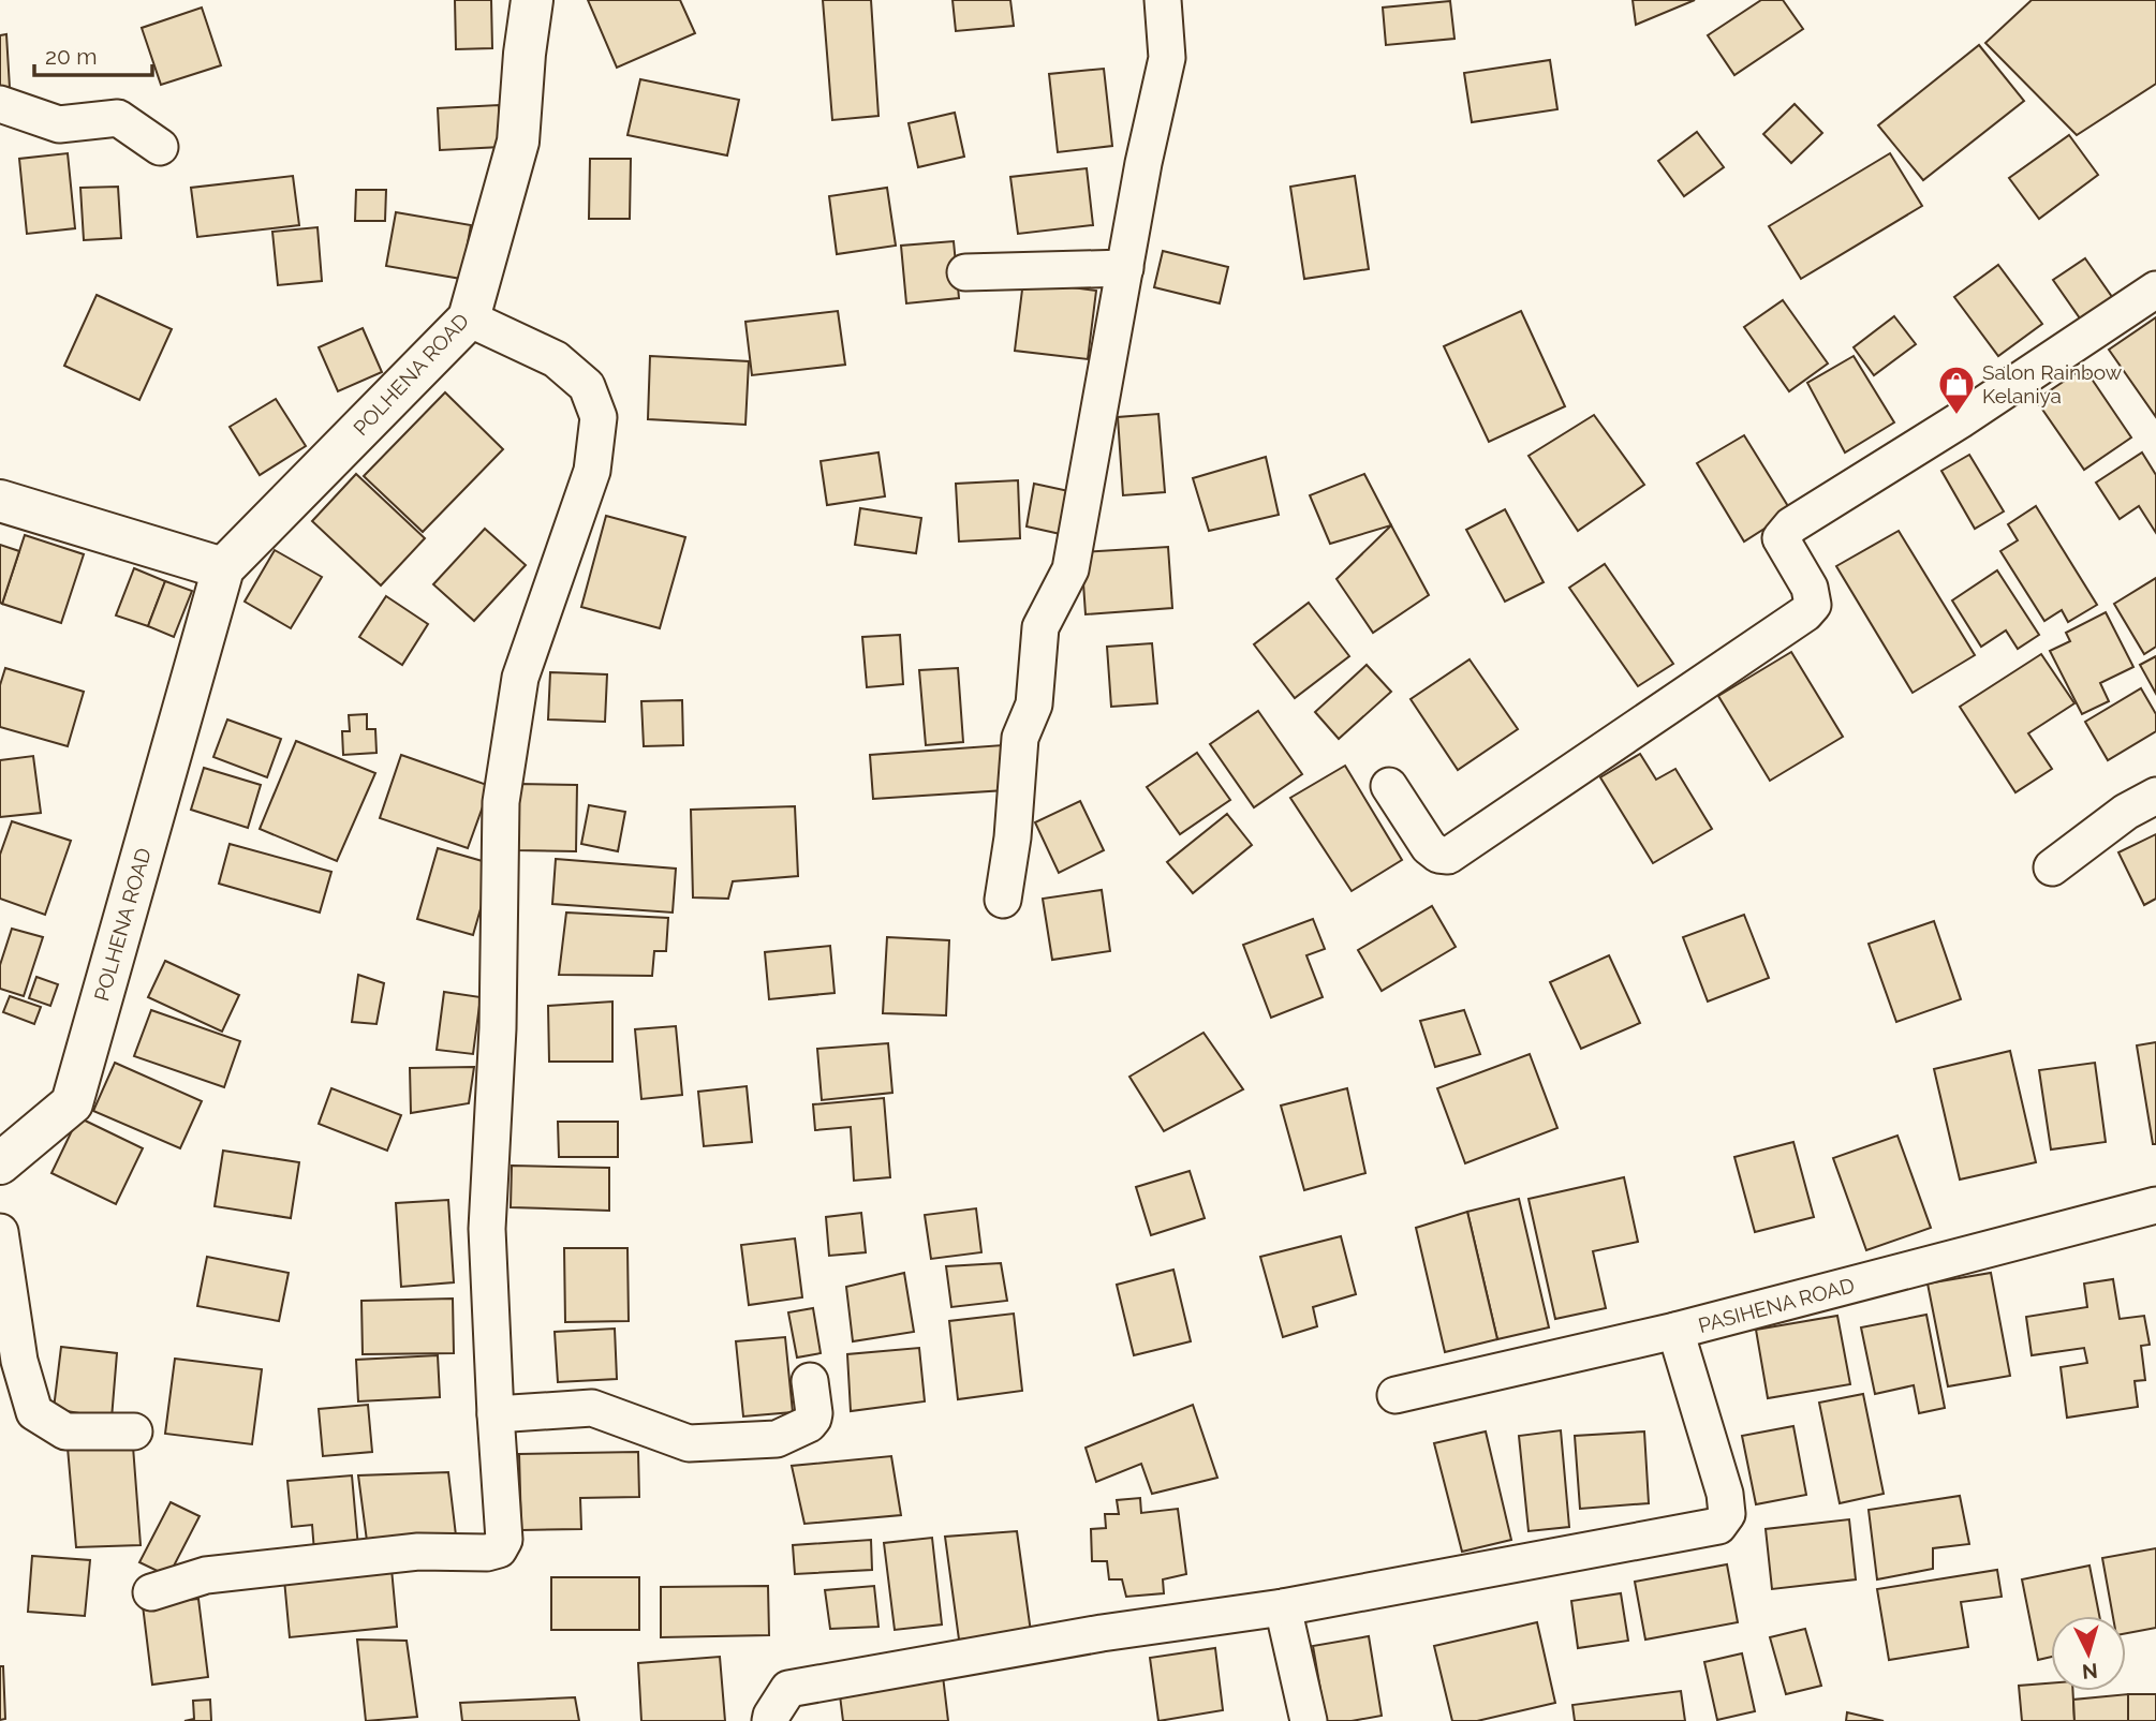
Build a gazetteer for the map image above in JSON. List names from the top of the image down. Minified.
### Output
{"streets":{"street":["POLHENA ROAD","PASIHENA ROAD"]},"places":{"shop":["Salon Rainbow Kelaniya"]},"scale_bar":"20 m","north":"bottom"}
